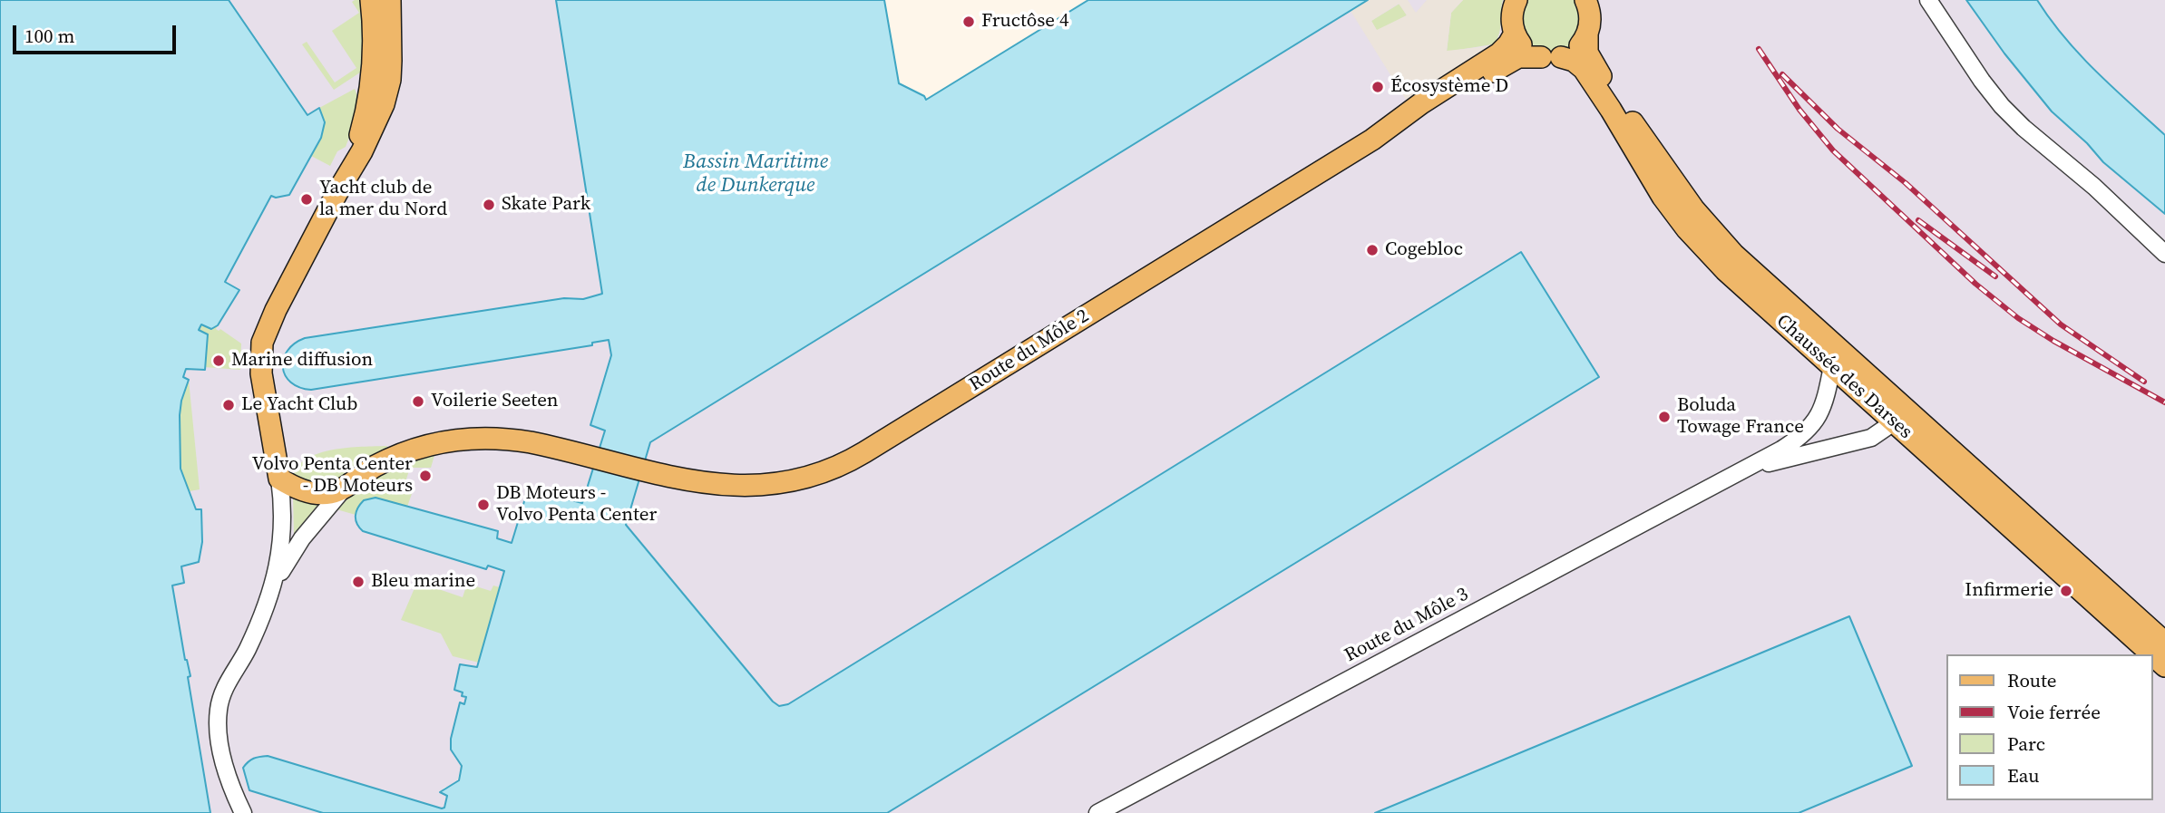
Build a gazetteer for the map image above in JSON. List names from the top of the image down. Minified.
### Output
{"streets":{"main road":["Route du Môle 2","Chaussée des Darses"],"street":["Route du Môle 3"]},"crossings":[["Route du Môle 2","Chaussée des Darses"],["Chaussée des Darses","Route du Môle 3"]],"water":["Bassin Maritime de Dunkerque"],"places":["Fructôse 4","Écosystème D","Yacht club de la mer du Nord","Skate Park","Cogebloc","Marine diffusion","Voilerie Seeten","Le Yacht Club","Boluda Towage France","Volvo Penta Center - DB Moteurs","DB Moteurs - Volvo Penta Center","Bleu marine","Infirmerie"],"legend":["Route","Voie ferrée","Parc","Eau"],"scale_bar":"100 m"}
